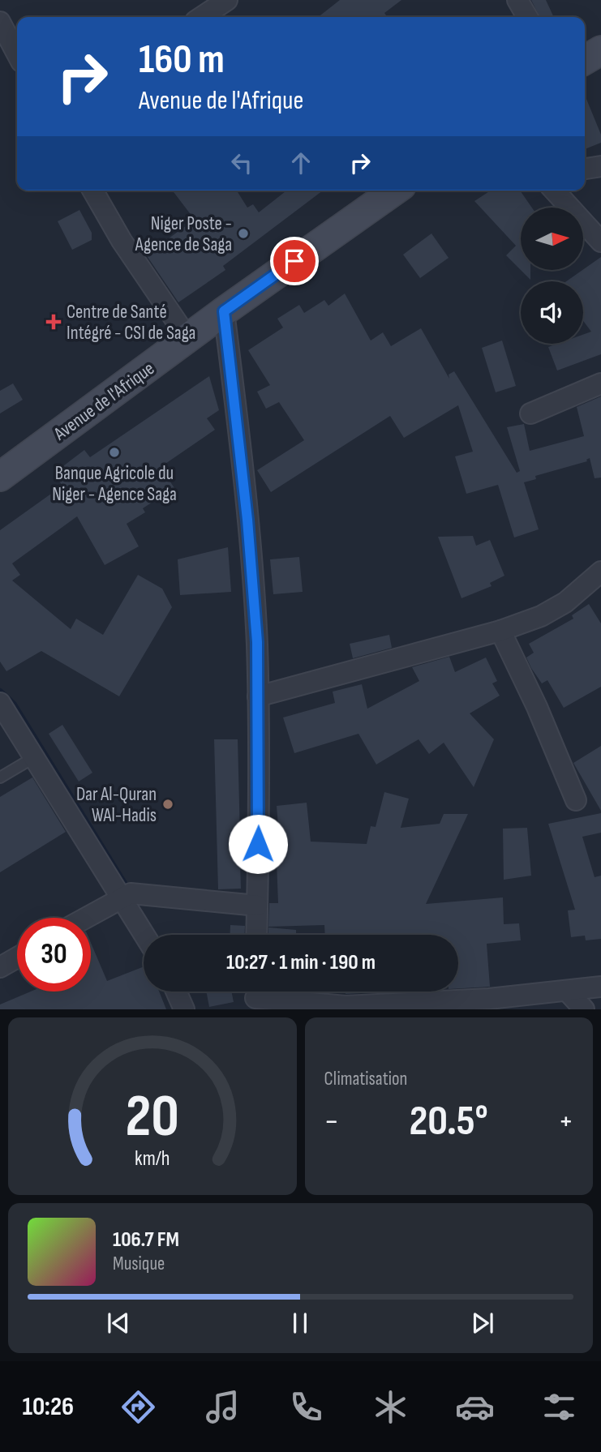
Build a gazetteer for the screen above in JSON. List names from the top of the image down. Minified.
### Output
{"streets":{"main road":["Avenue de l'Afrique"]},"places":{"other":["Niger Poste - Agence de Saga","Banque Agricole du Niger - Agence Saga","Dar Al-Quran WAl-Hadis"],"health":["Centre de Santé Intégré - CSI de Saga"]},"north":"right","page":{"turn":["160 m","Avenue de l'Afrique"],"limit":"30","trip":"10:27 · 1 min · 190 m","tile":"Climatisation","heat":["−","20.5°","+"],"song":["106.7 FM","Musique"],"tabs":"10:26","gauge":["20","km/h"]}}
